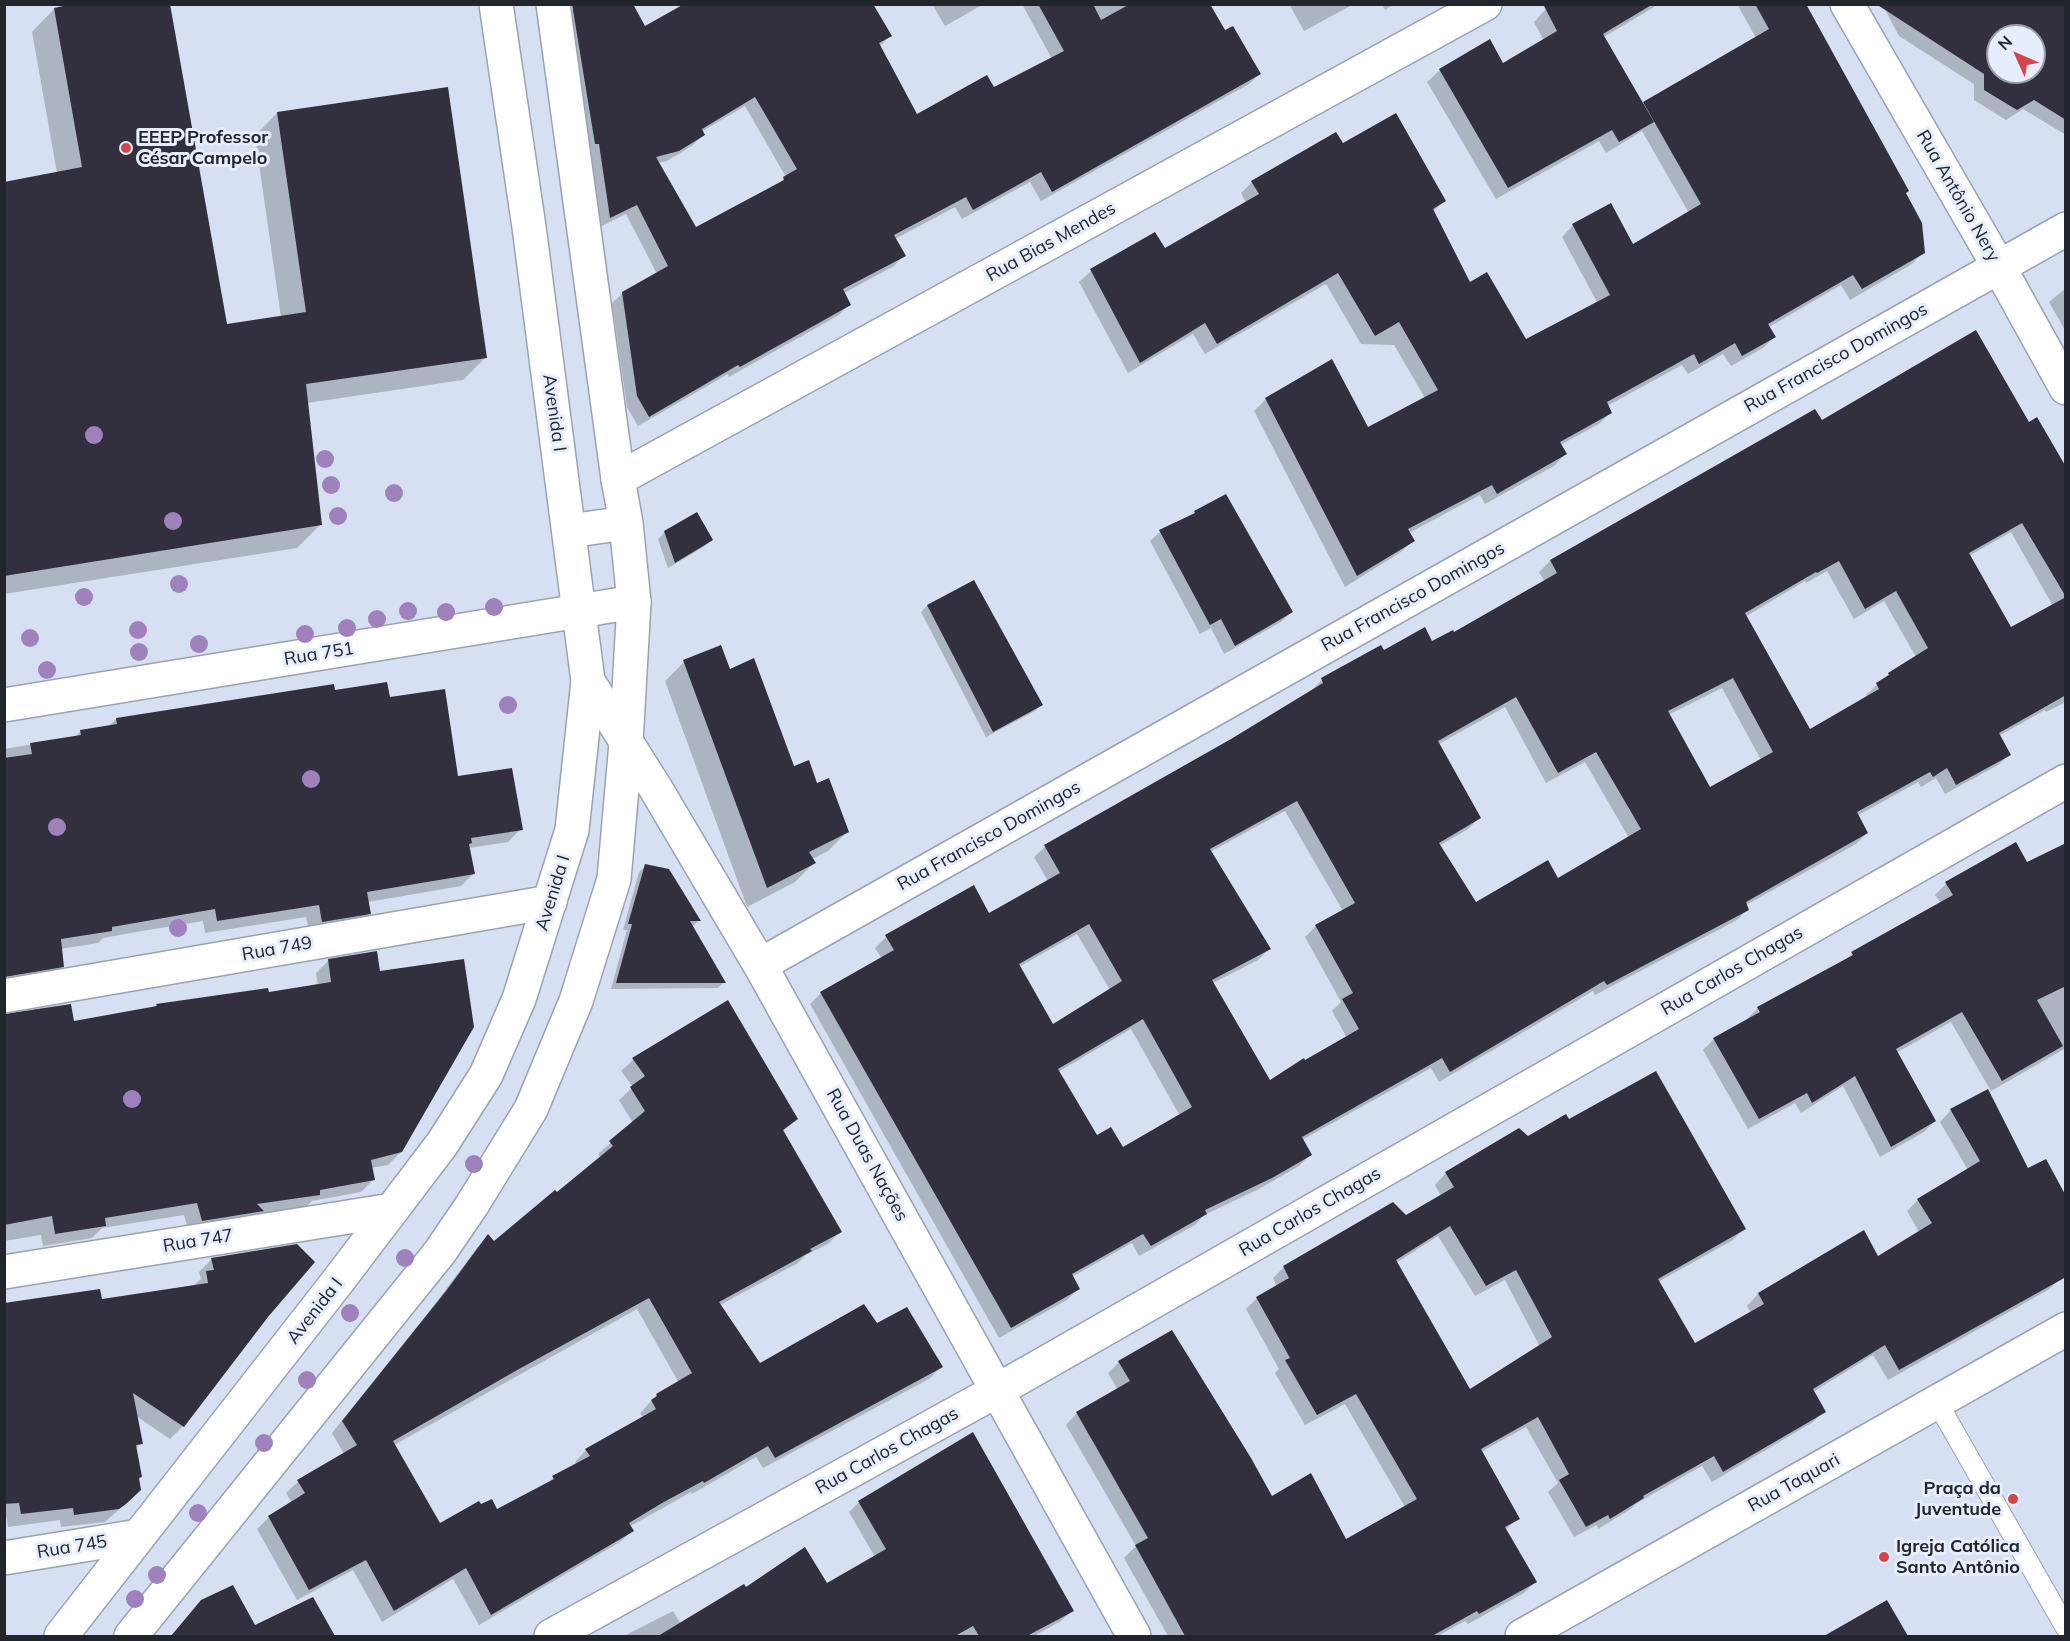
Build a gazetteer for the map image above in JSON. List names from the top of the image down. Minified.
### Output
{"streets":{"street":["Rua Antônio Nery","Rua Bias Mendes","Rua Francisco Domingos","Avenida I","Rua 751","Rua 749","Rua Carlos Chagas","Rua Duas Nações","Rua 747","Rua Taquari","Rua 745"]},"crossings":[["Rua Antônio Nery","Rua Francisco Domingos"],["Rua Francisco Domingos","Rua Duas Nações"],["Avenida I","Rua 751"],["Avenida I","Rua 749"],["Avenida I","Rua Duas Nações"],["Avenida I","Rua 747"],["Avenida I","Rua 745"],["Rua Carlos Chagas","Rua Duas Nações"]],"places":["EEEP Professor César Campelo","Praça da Juventude","Igreja Católica Santo Antônio"],"north":"top left"}
